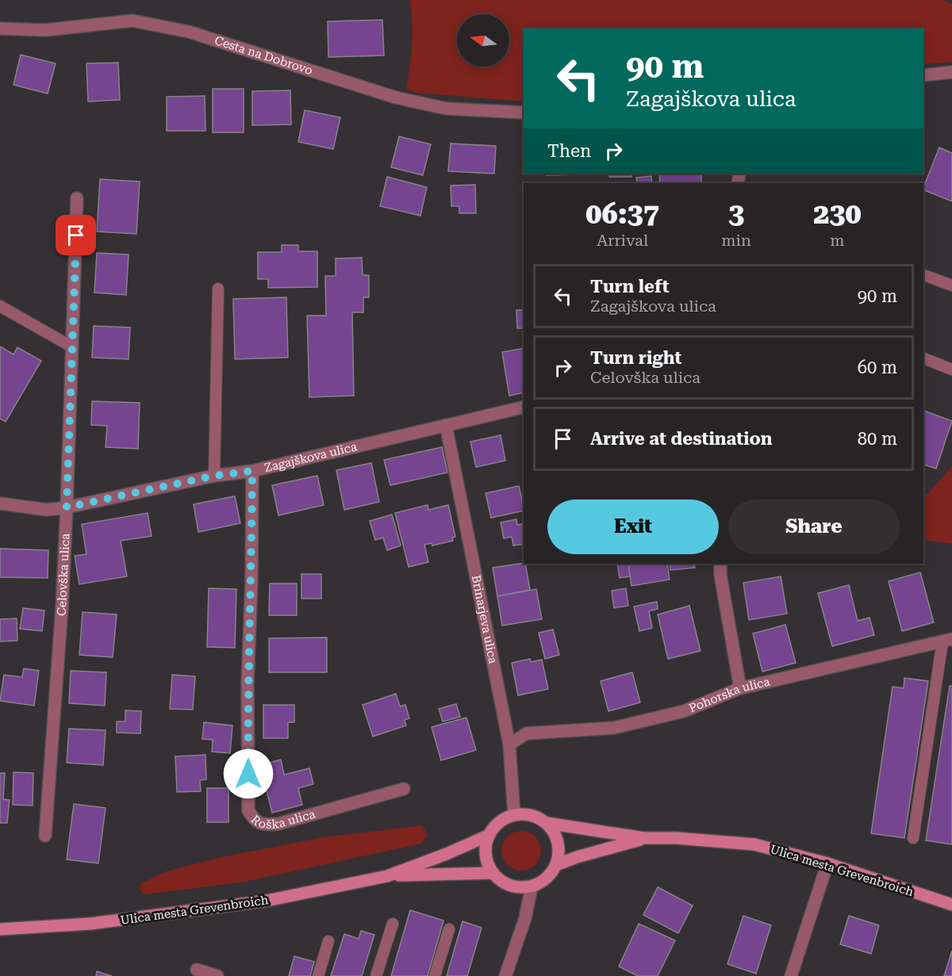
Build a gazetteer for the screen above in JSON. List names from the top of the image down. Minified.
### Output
{"streets":{"street":["Cesta na Dobrovo","Zagajškova ulica","Celovška ulica","Brinarjeva ulica","Pohorska ulica","Roška ulica","Ulica mesta Grevenbroich"]},"crossings":[["Zagajškova ulica","Celovška ulica"],["Zagajškova ulica","Brinarjeva ulica"],["Zagajškova ulica","Roška ulica"],["Brinarjeva ulica","Pohorska ulica"]],"north":"left","page":{"turn":["90 m","Zagajškova ulica"],"then":"Then","eta":["06:37","Arrival","3","min","230","m"],"list":[{"name":"Turn left","note":"Zagajškova ulica","value":"90 m"},{"name":"Turn right","note":"Celovška ulica","value":"60 m"},{"name":"Arrive at destination","value":"80 m"}],"buttons":["Exit","Share"]}}
